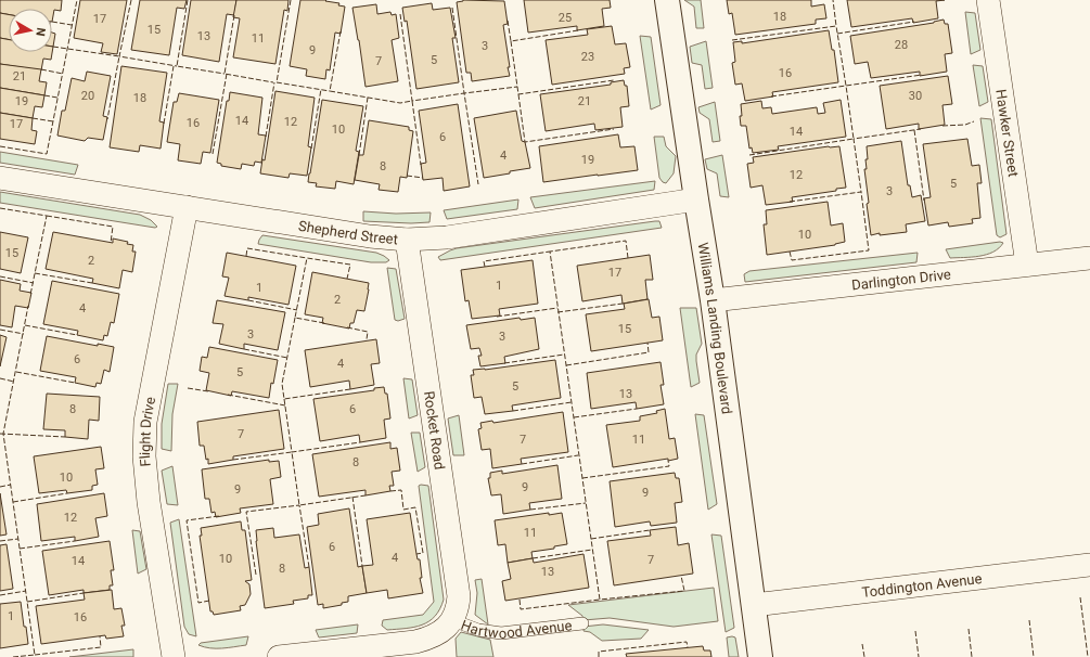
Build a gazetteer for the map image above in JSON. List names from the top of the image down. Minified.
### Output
{"streets":{"street":["Hawker Street","Shepherd Street","Darlington Drive","Williams Landing Boulevard","Rocket Road","Flight Drive","Toddington Avenue","Hartwood Avenue"]},"crossings":[["Hawker Street","Darlington Drive"],["Shepherd Street","Williams Landing Boulevard"],["Shepherd Street","Rocket Road"],["Shepherd Street","Flight Drive"],["Darlington Drive","Williams Landing Boulevard"],["Williams Landing Boulevard","Toddington Avenue"],["Rocket Road","Hartwood Avenue"]],"house_numbers":["18","25","17","15","13","11","28","3","9","23","5","7","16","21","20","30","18","19","21","14","12","16","17","10","14","6","4","19","8","12","5","3","10","15","2","17","1","1","2","4","15","3","3","6","4","5","5","13","8","6","7","7","11","8","10","9","9","9","12","11","6","4","10","7","14","8","13","1","16"],"north":"right"}
